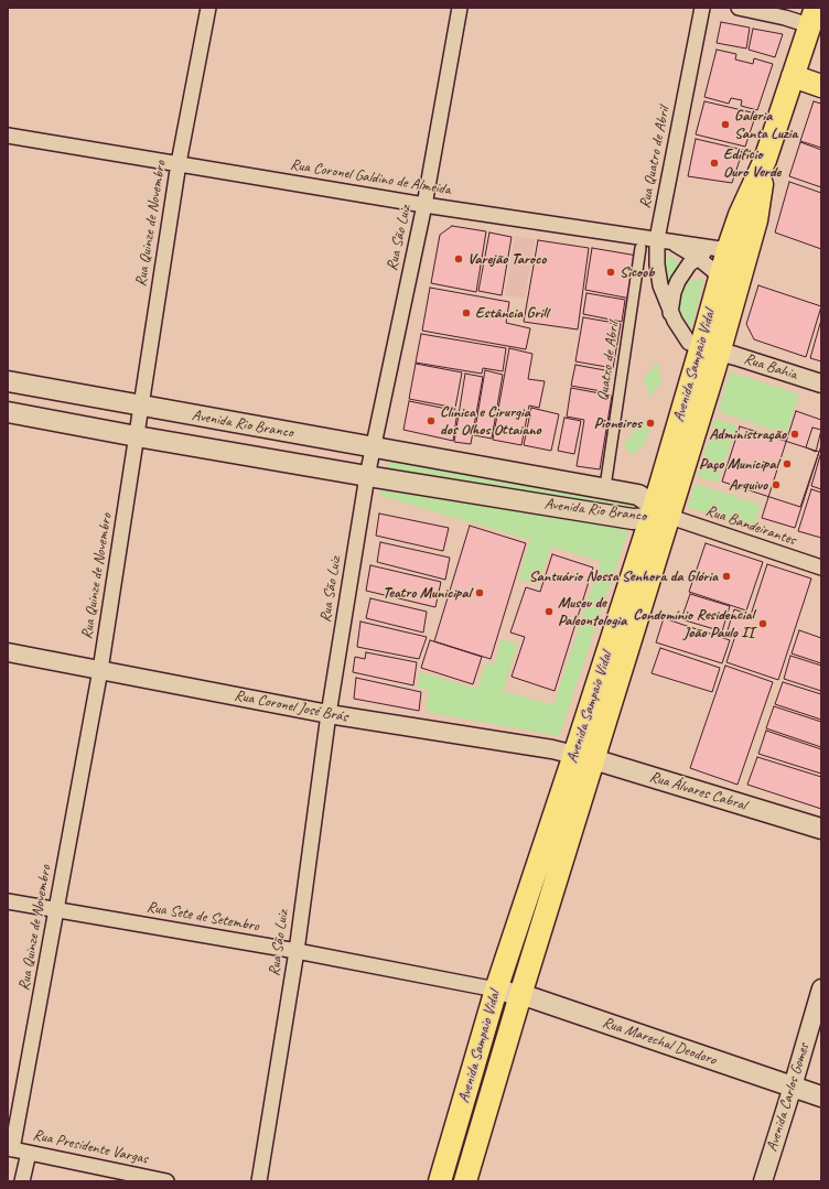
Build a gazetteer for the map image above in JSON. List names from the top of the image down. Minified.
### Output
{"streets":{"main road":["Avenida Sampaio Vidal","Avenida Rio Branco","Rua Álvares Cabral","Rua Marechal Deodoro"],"street":["Rua Quatro de Abril","Rua Coronel Galdino de Almeida","Rua Quinze de Novembro","Rua São Luiz","Quatro de Abril","Rua Bahia","Rua Bandeirantes","Rua Coronel José Brás","Rua Sete de Setembro","Avenida Carlos Gomes","Rua Presidente Vargas"]},"crossings":[["Rua Quatro de Abril","Rua Coronel Galdino de Almeida"],["Rua Quatro de Abril","Avenida Sampaio Vidal"],["Rua Quatro de Abril","Rua Bahia"],["Rua Coronel Galdino de Almeida","Rua Quinze de Novembro"],["Rua Coronel Galdino de Almeida","Rua São Luiz"],["Rua Coronel Galdino de Almeida","Avenida Sampaio Vidal"],["Rua Quinze de Novembro","Avenida Rio Branco"],["Rua Quinze de Novembro","Rua Coronel José Brás"],["Rua Quinze de Novembro","Rua Sete de Setembro"],["Rua Quinze de Novembro","Rua Presidente Vargas"],["Rua São Luiz","Avenida Rio Branco"],["Rua São Luiz","Rua Coronel José Brás"],["Rua São Luiz","Rua Sete de Setembro"],["Avenida Sampaio Vidal","Rua Bahia"],["Avenida Sampaio Vidal","Avenida Rio Branco"],["Avenida Sampaio Vidal","Rua Bandeirantes"],["Avenida Sampaio Vidal","Rua Coronel José Brás"],["Avenida Sampaio Vidal","Rua Álvares Cabral"],["Avenida Sampaio Vidal","Rua Sete de Setembro"],["Avenida Sampaio Vidal","Rua Marechal Deodoro"],["Avenida Rio Branco","Rua Bandeirantes"],["Rua Coronel José Brás","Rua Álvares Cabral"],["Rua Sete de Setembro","Rua Marechal Deodoro"],["Rua Marechal Deodoro","Avenida Carlos Gomes"]],"places":["Galeria Santa Luzia","Edifício Ouro Verde","Varejão Taroco","Sicoob","Estância Grill","Clínica e Cirurgia dos Olhos Ottaiano","Pioneiros","Administração","Paço Municipal","Arquivo","Santuário Nossa Senhora da Glória","Teatro Municipal","Museu de Paleontologia","Condomínio Residencial João Paulo II"]}
